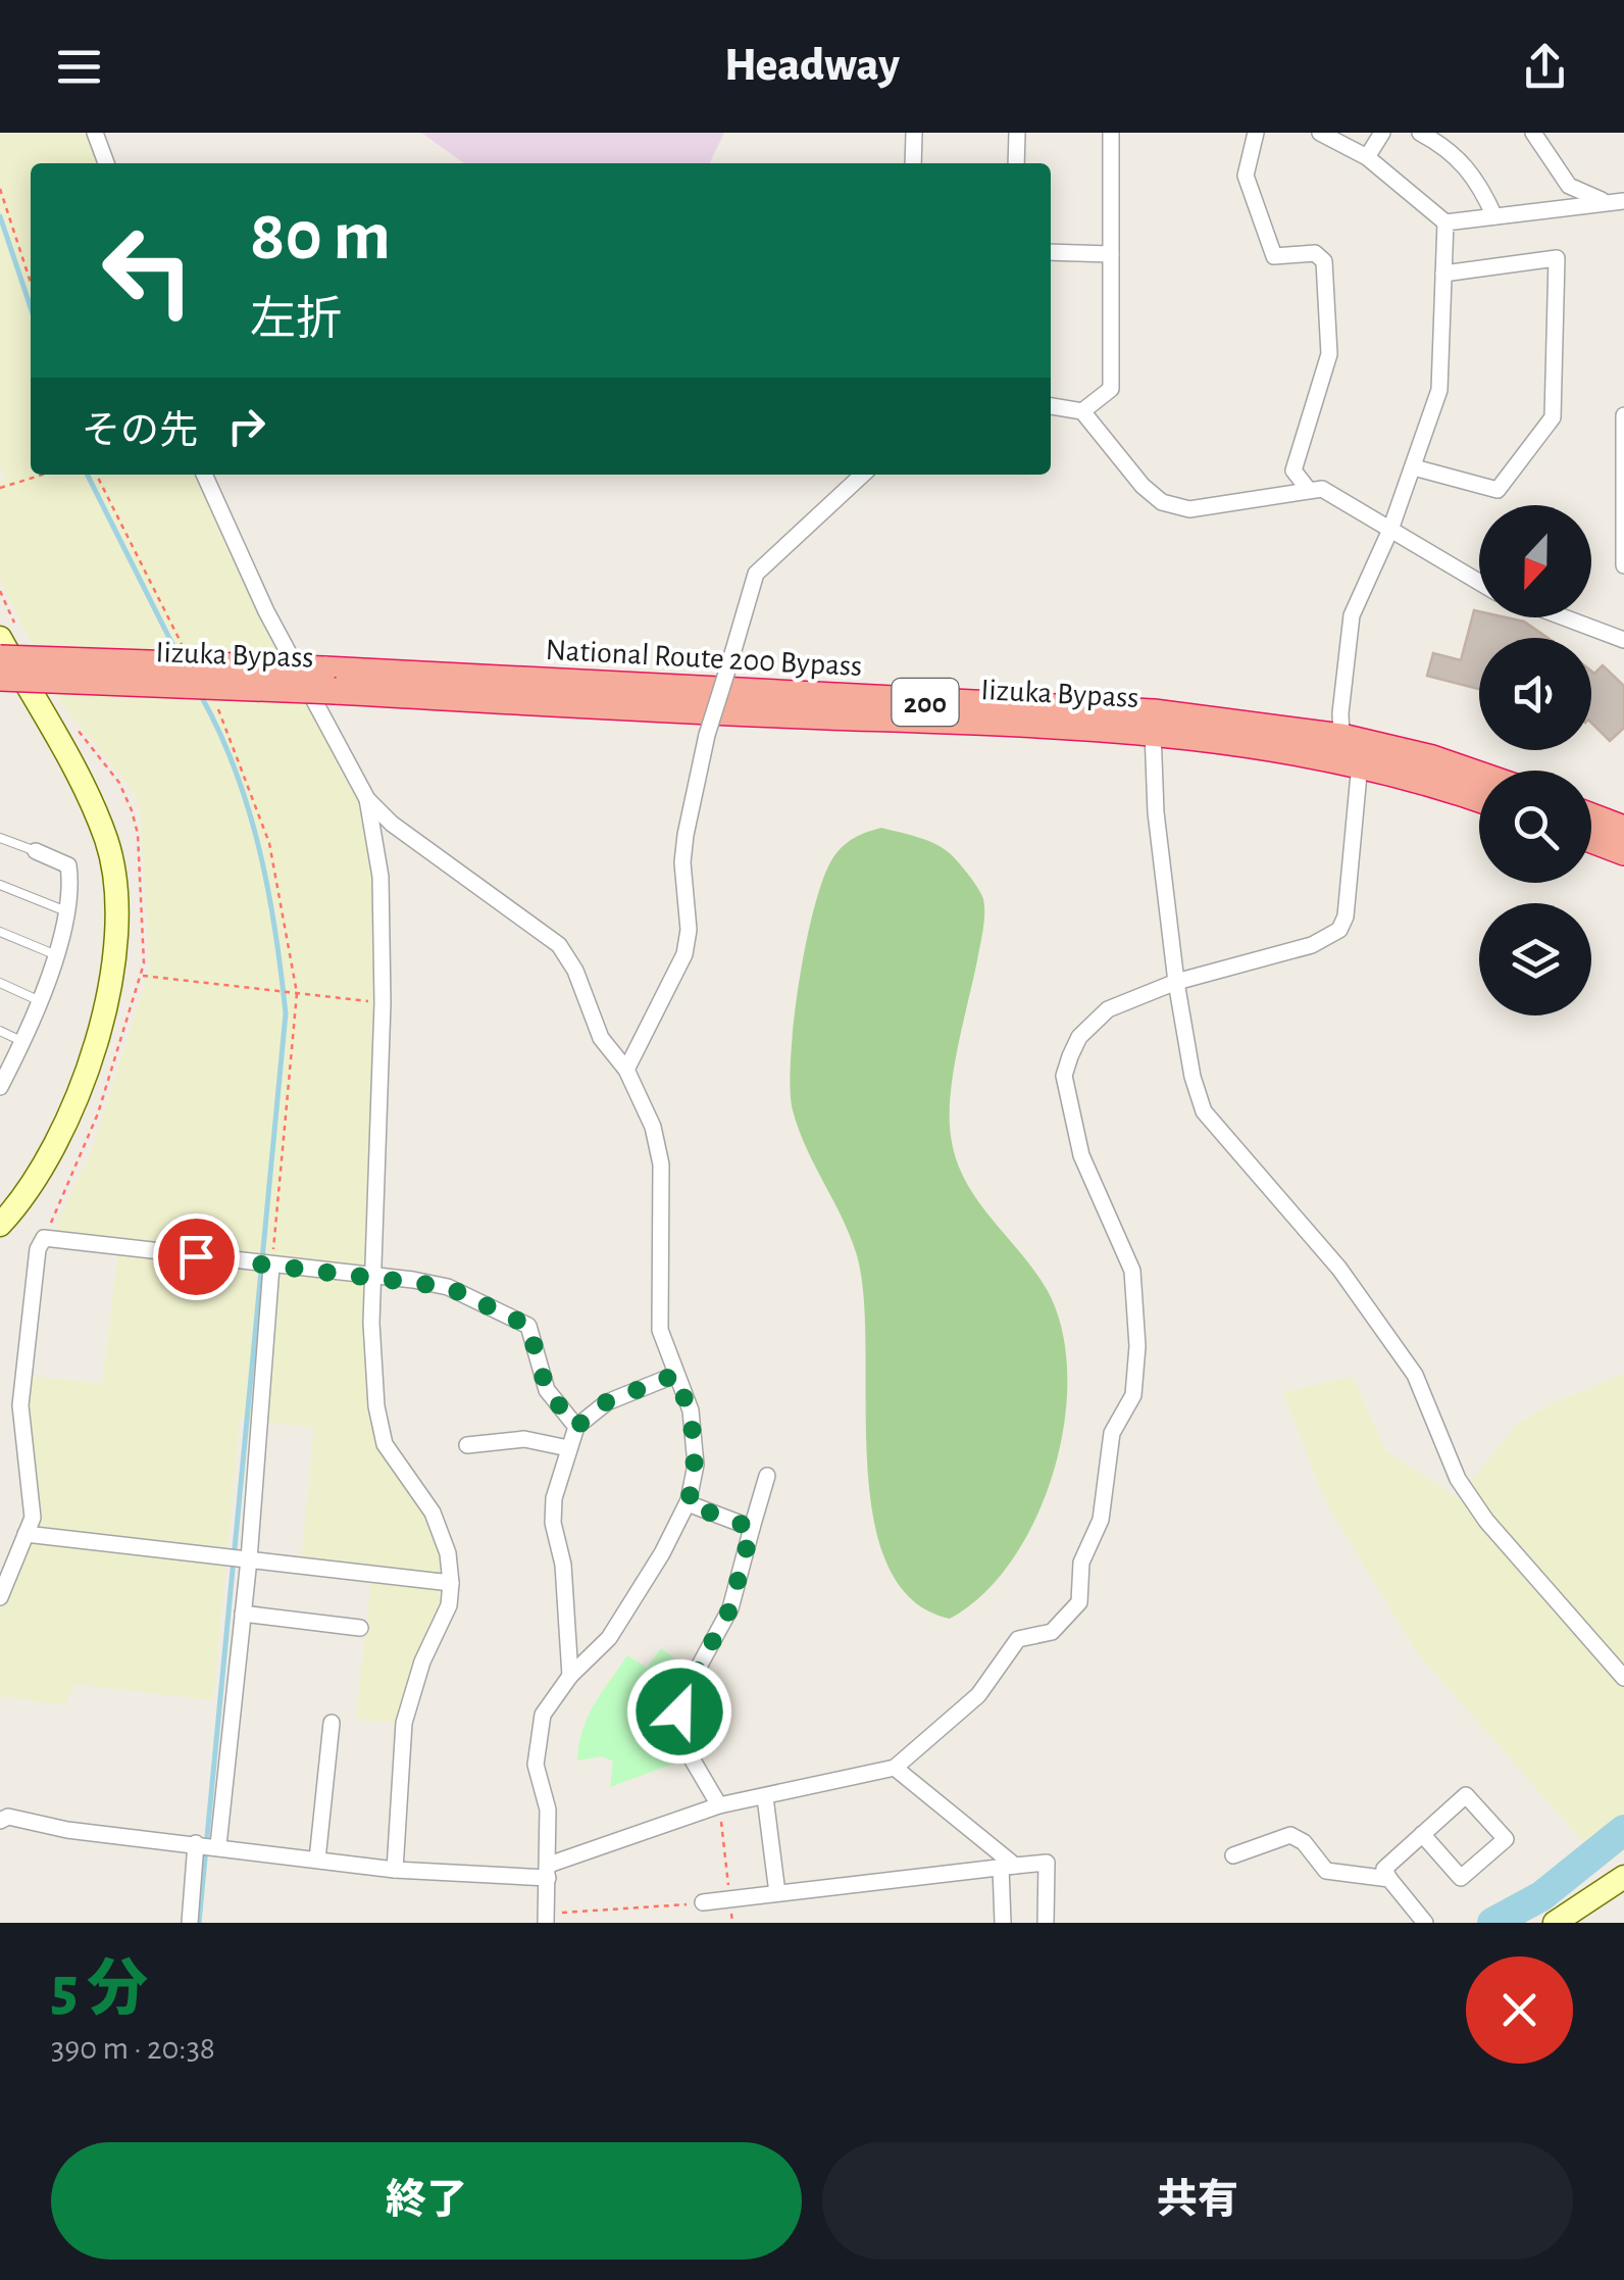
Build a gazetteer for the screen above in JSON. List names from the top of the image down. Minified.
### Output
{"streets":{"highway":["Iizuka Bypass","National Route 200 Bypass","200"]},"crossings":[["Iizuka Bypass","National Route 200 Bypass"]],"north":"bottom","page":{"header":"Headway","turn":["80 m","左折"],"then":"その先","heading":["5 分","390 m · 20:38"],"buttons":["終了","共有"]}}
